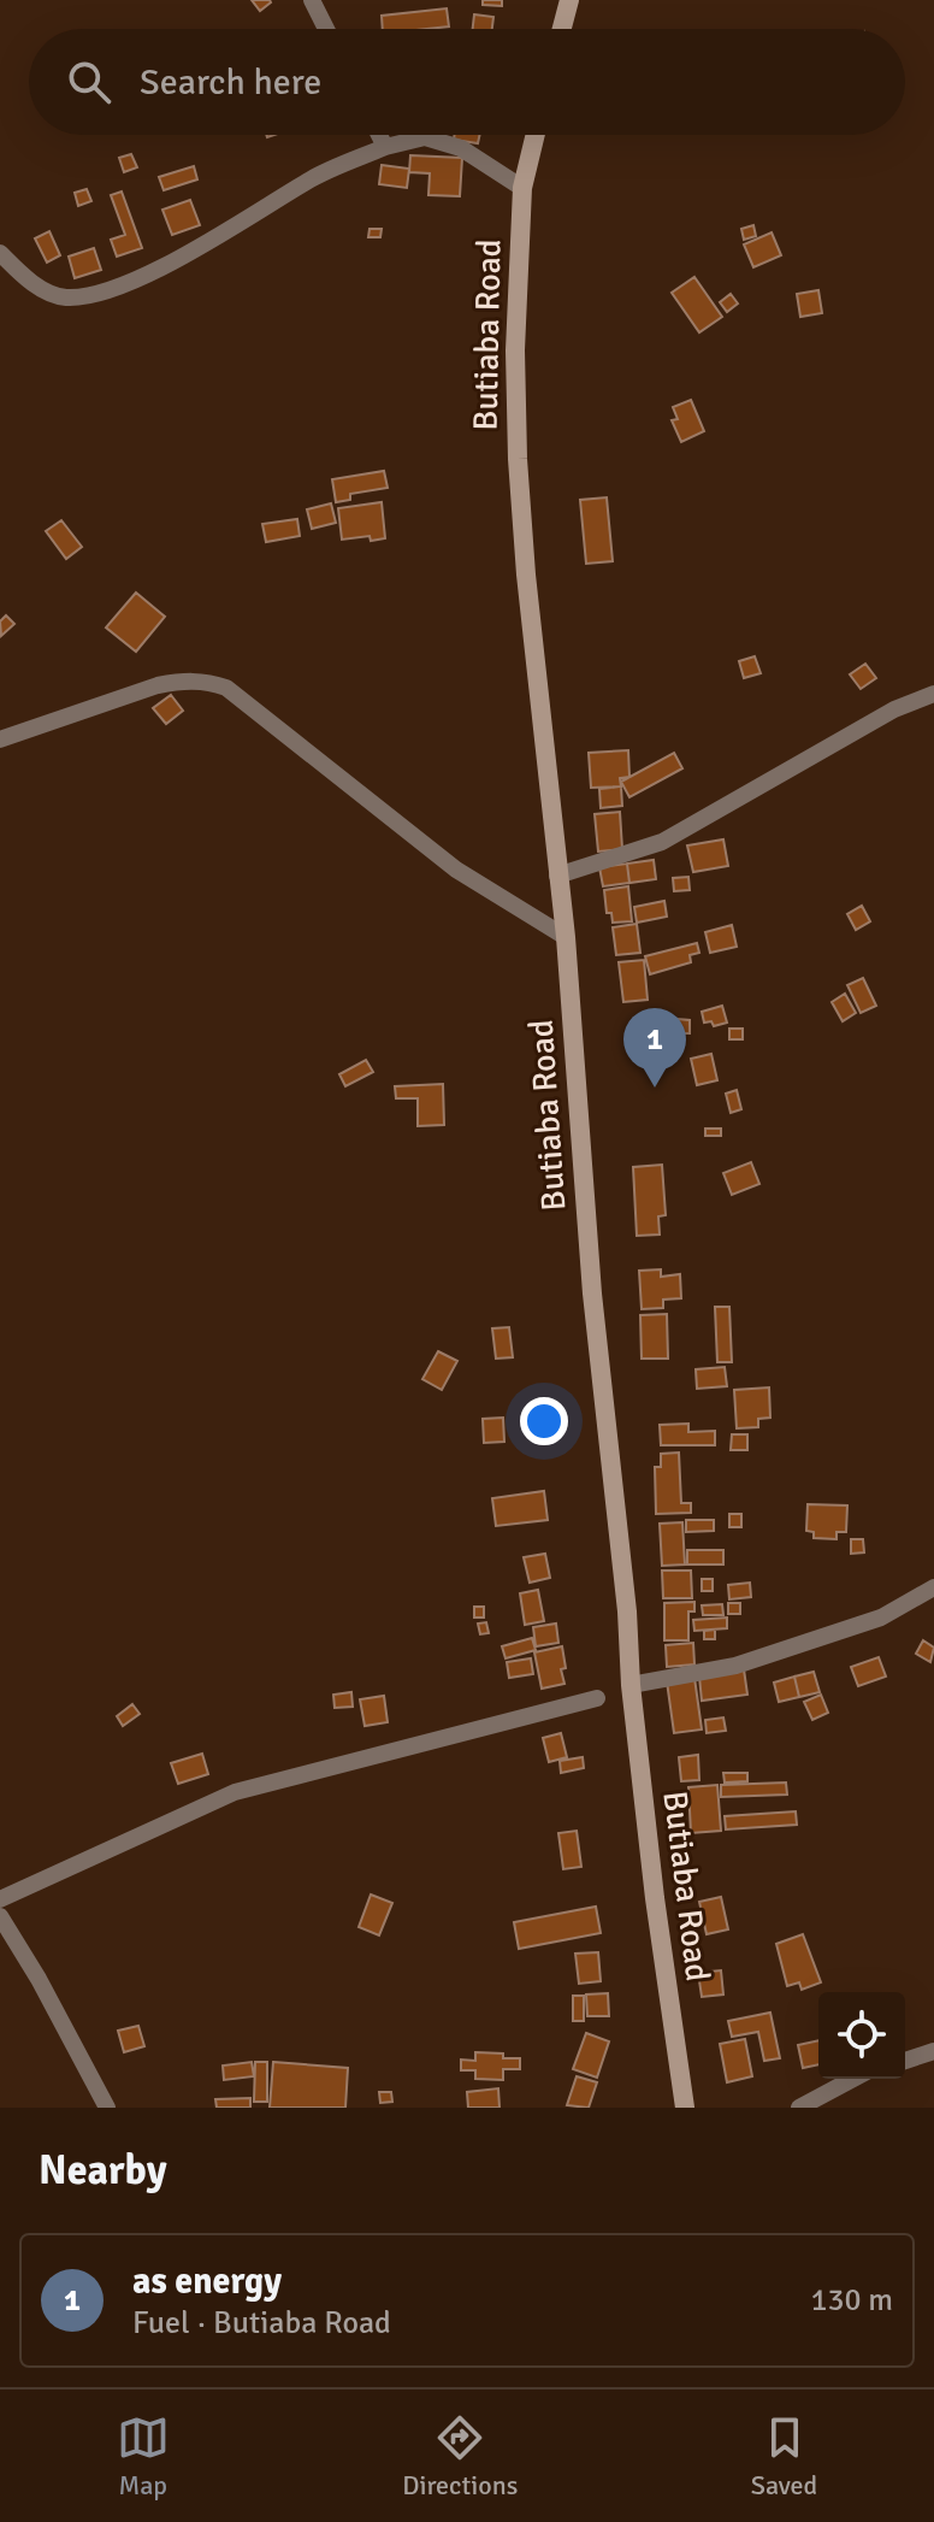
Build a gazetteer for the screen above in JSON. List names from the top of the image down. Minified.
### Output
{"streets":{"main road":["Butiaba Road"]},"page":{"search":"Search here","pins":"1","heading":"Nearby","list":[{"mark":"1","name":"as energy","note":"Fuel · Butiaba Road","value":"130 m"}],"nav":["Map","Directions","Saved"]}}
